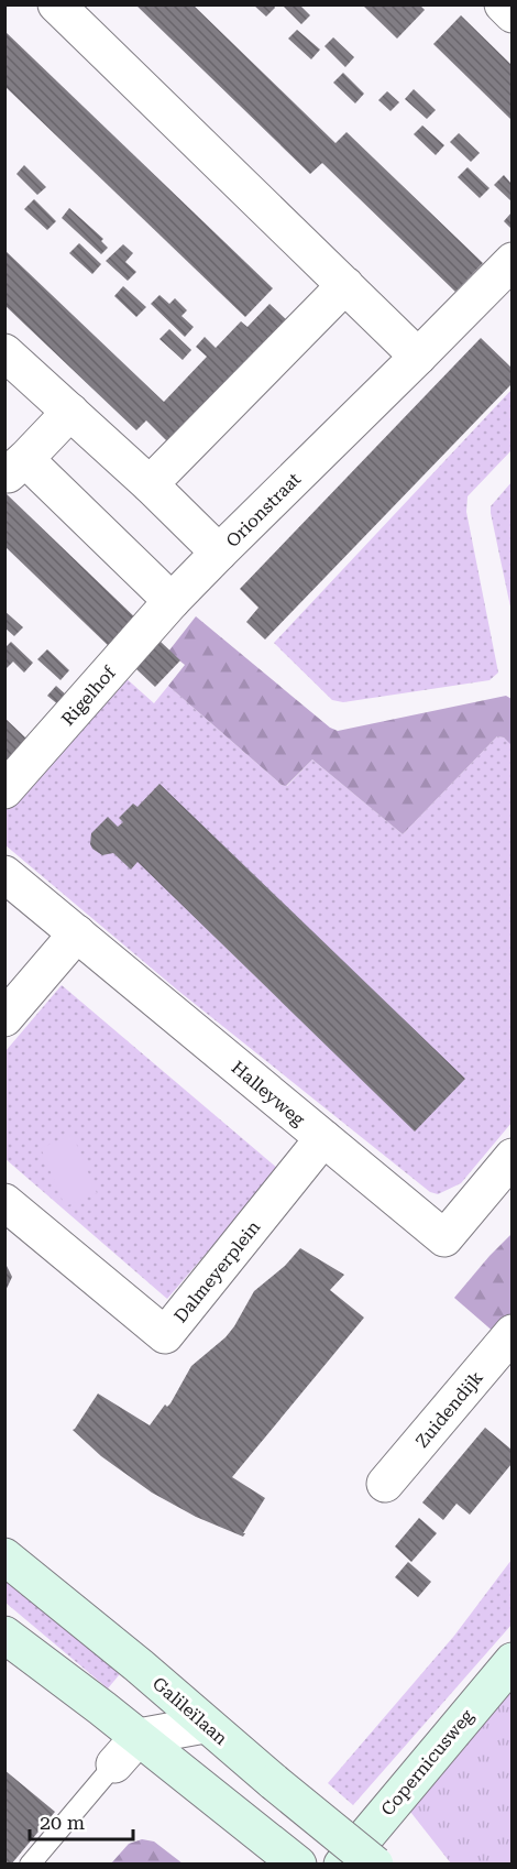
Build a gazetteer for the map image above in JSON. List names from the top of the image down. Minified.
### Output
{"streets":{"street":["Orionstraat","Rigelhof","Halleyweg","Dalmeyerplein","Zuidendijk","Galileïlaan","Copernicusweg"]},"crossings":[["Orionstraat","Rigelhof"],["Halleyweg","Dalmeyerplein"]],"scale_bar":"20 m"}
